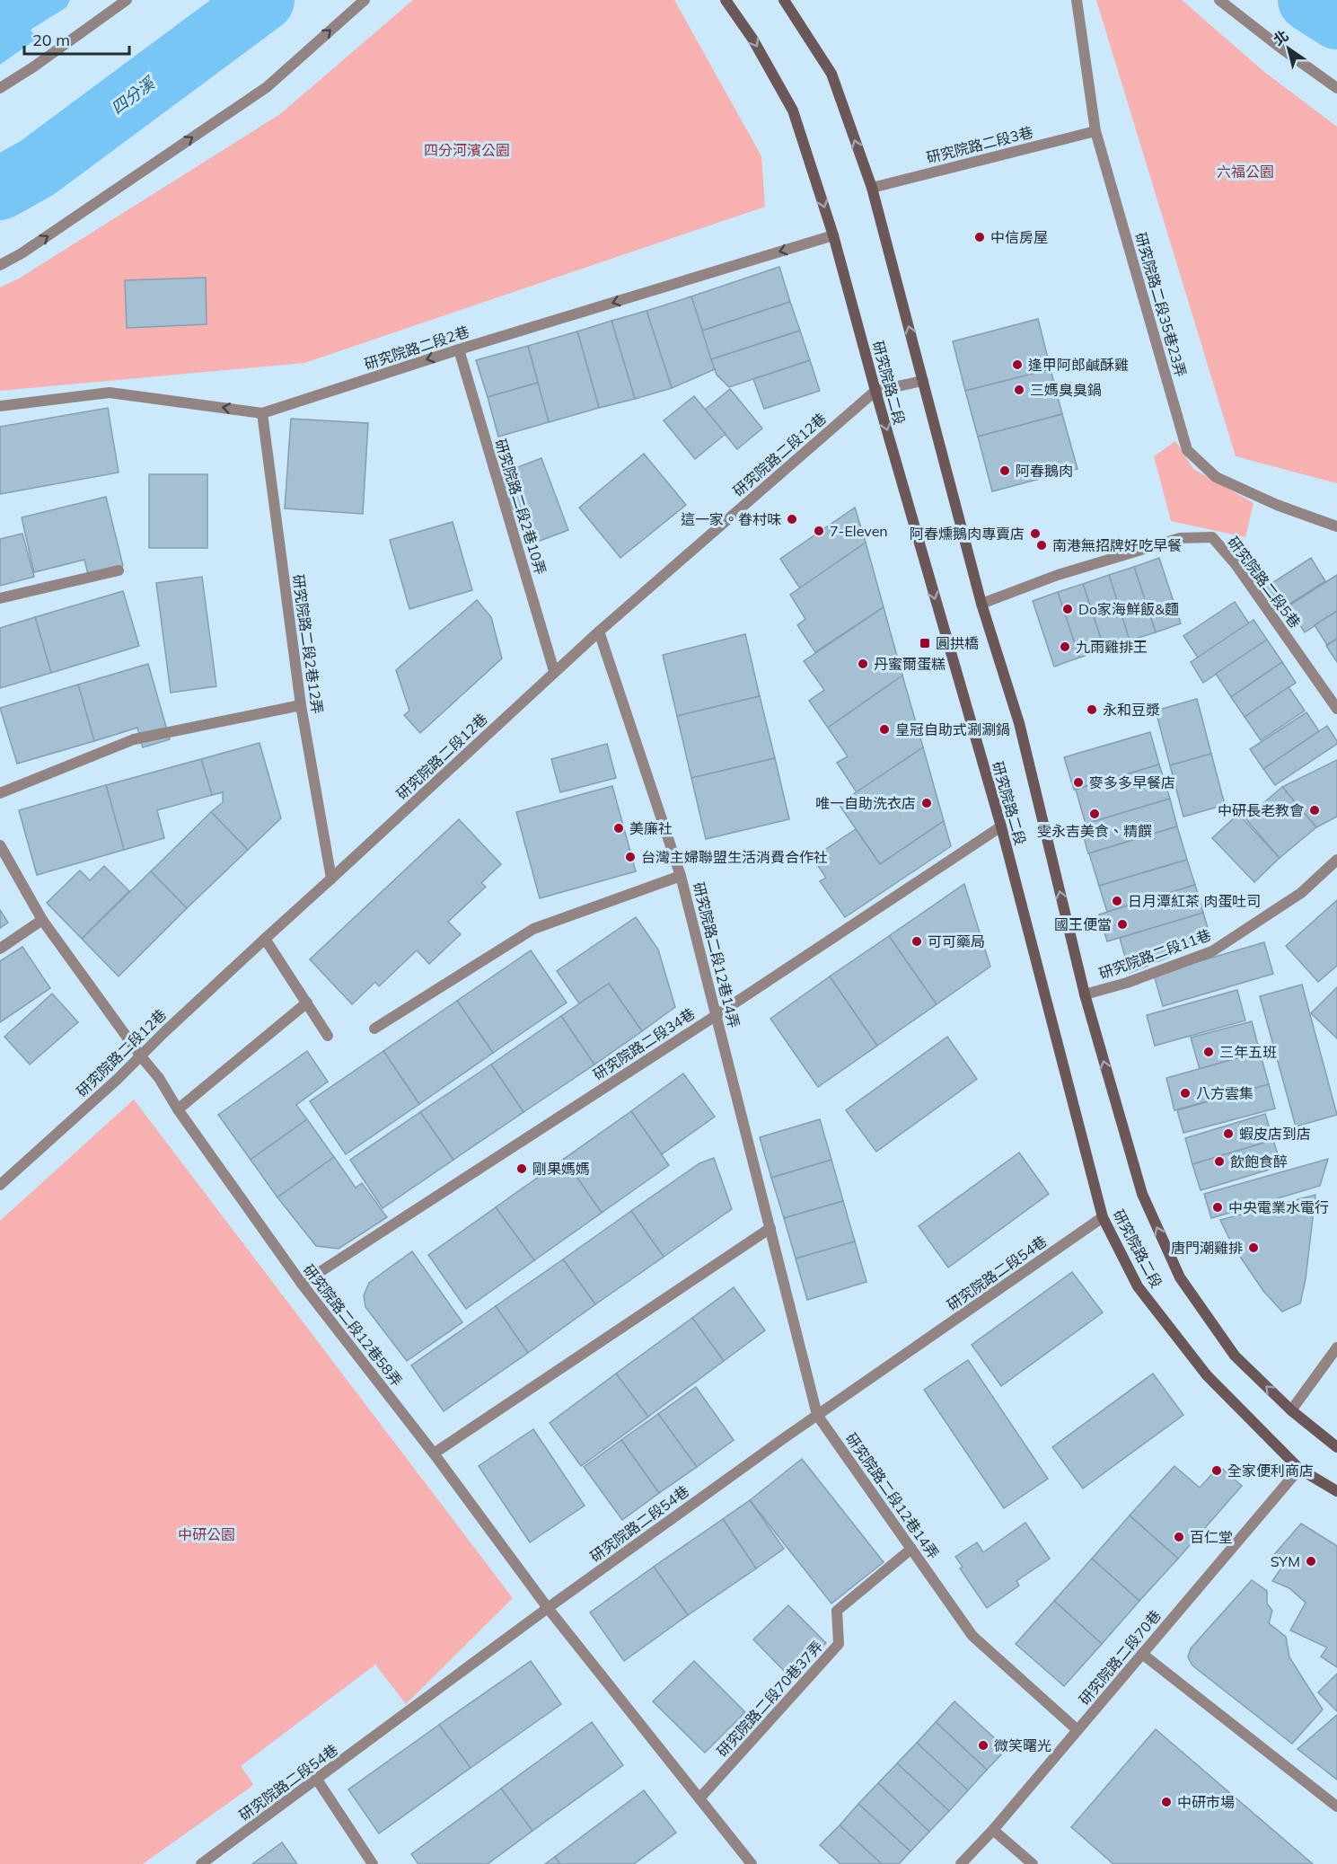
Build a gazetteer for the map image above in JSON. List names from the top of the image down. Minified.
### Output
{"streets":{"main road":["研究院路二段"],"street":["研究院路二段3巷","研究院路二段35巷23弄","研究院路二段2巷","研究院路二段12巷","研究院路二段2巷10弄","研究院路二段5巷","研究院路二段2巷12弄","研究院路二段11巷","研究院路二段12巷14弄","研究院路二段34巷","研究院路二段54巷","研究院路二段12巷58弄","研究院路二段70巷","研究院路二段70巷37弄"]},"crossings":[["研究院路二段3巷","研究院路二段35巷23弄"],["研究院路二段3巷","研究院路二段"],["研究院路二段2巷","研究院路二段"],["研究院路二段2巷","研究院路二段2巷10弄"],["研究院路二段2巷","研究院路二段2巷12弄"],["研究院路二段","研究院路二段12巷"],["研究院路二段","研究院路二段5巷"],["研究院路二段","研究院路二段11巷"],["研究院路二段","研究院路二段34巷"],["研究院路二段","研究院路二段54巷"],["研究院路二段","研究院路二段70巷"],["研究院路二段12巷","研究院路二段2巷10弄"],["研究院路二段12巷","研究院路二段2巷12弄"],["研究院路二段12巷","研究院路二段12巷14弄"],["研究院路二段12巷","研究院路二段12巷58弄"],["研究院路二段12巷14弄","研究院路二段34巷"],["研究院路二段12巷14弄","研究院路二段54巷"],["研究院路二段12巷14弄","研究院路二段70巷"],["研究院路二段12巷14弄","研究院路二段70巷37弄"],["研究院路二段34巷","研究院路二段12巷58弄"],["研究院路二段54巷","研究院路二段12巷58弄"]],"one_way":["研究院路二段2巷"],"water":["四分溪"],"parks":["四分河濱公園","六福公園","中研公園"],"places":{"other":["中信房屋","逢甲阿郎鹹酥雞","三媽臭臭鍋","阿春鵝肉","這一家。眷村味","7-Eleven","阿春燻鵝肉專賣店","南港無招牌好吃早餐","Do家海鮮飯&麵","九雨雞排王","丹蜜爾蛋糕","永和豆漿","皇冠自助式涮涮鍋","麥多多早餐店","唯一自助洗衣店","中研長老教會","雯永吉美食、精饌","美廉社","台灣主婦聯盟生活消費合作社","日月潭紅茶 肉蛋吐司","國王便當","可可藥局","三年五班","八方雲集","蝦皮店到店","飲飽食醉","剛果媽媽","中央電業水電行","唐門潮雞排","全家便利商店","百仁堂","SYM","微笑曙光","中研市場"],"transit":["圓拱橋"]},"scale_bar":"20 m","north":"top left"}
